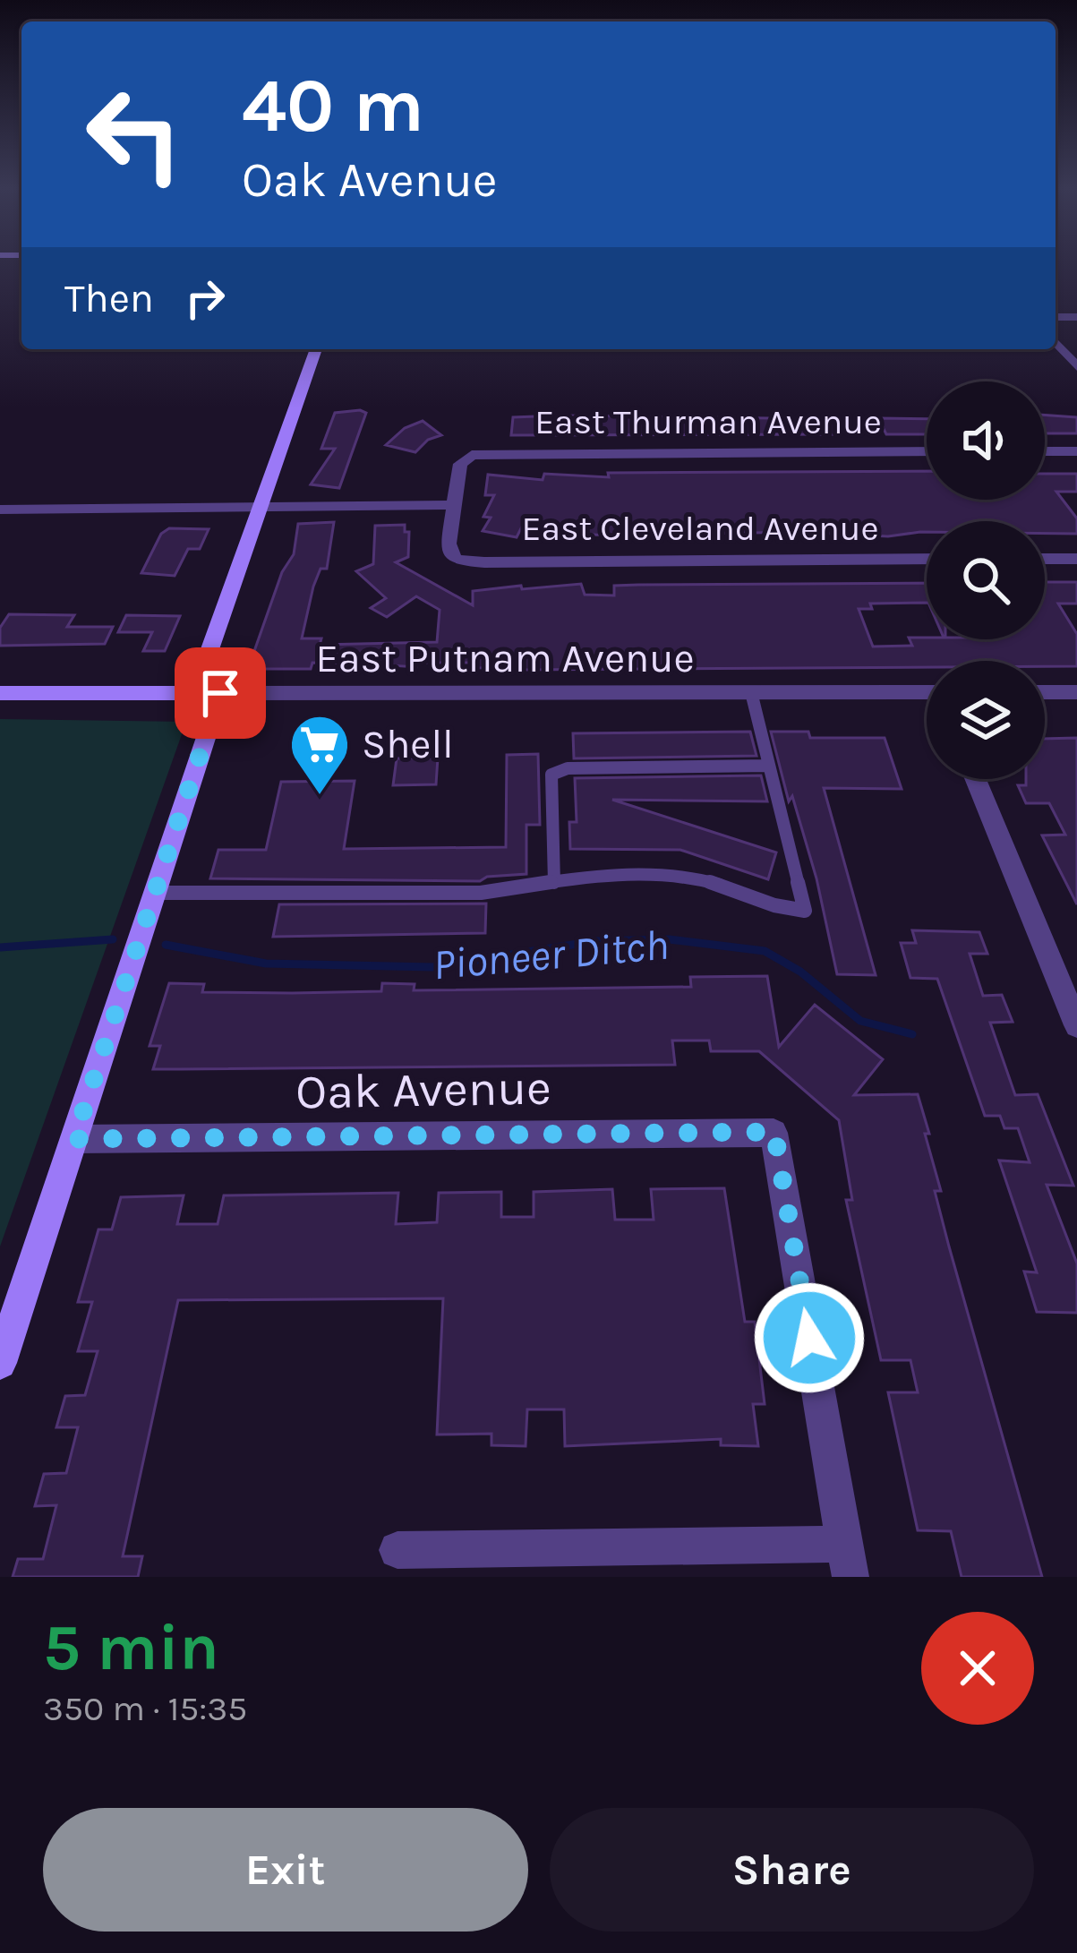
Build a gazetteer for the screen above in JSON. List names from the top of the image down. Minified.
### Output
{"streets":{"street":["East Thurman Avenue","East Cleveland Avenue","East Putnam Avenue","Oak Avenue"]},"crossings":[["East Thurman Avenue","East Cleveland Avenue"]],"water":["Pioneer Ditch"],"places":{"supermarket":["Shell"]},"page":{"turn":["40 m","Oak Avenue"],"then":"Then","heading":["5 min","350 m · 15:35"],"buttons":["Exit","Share"]}}
